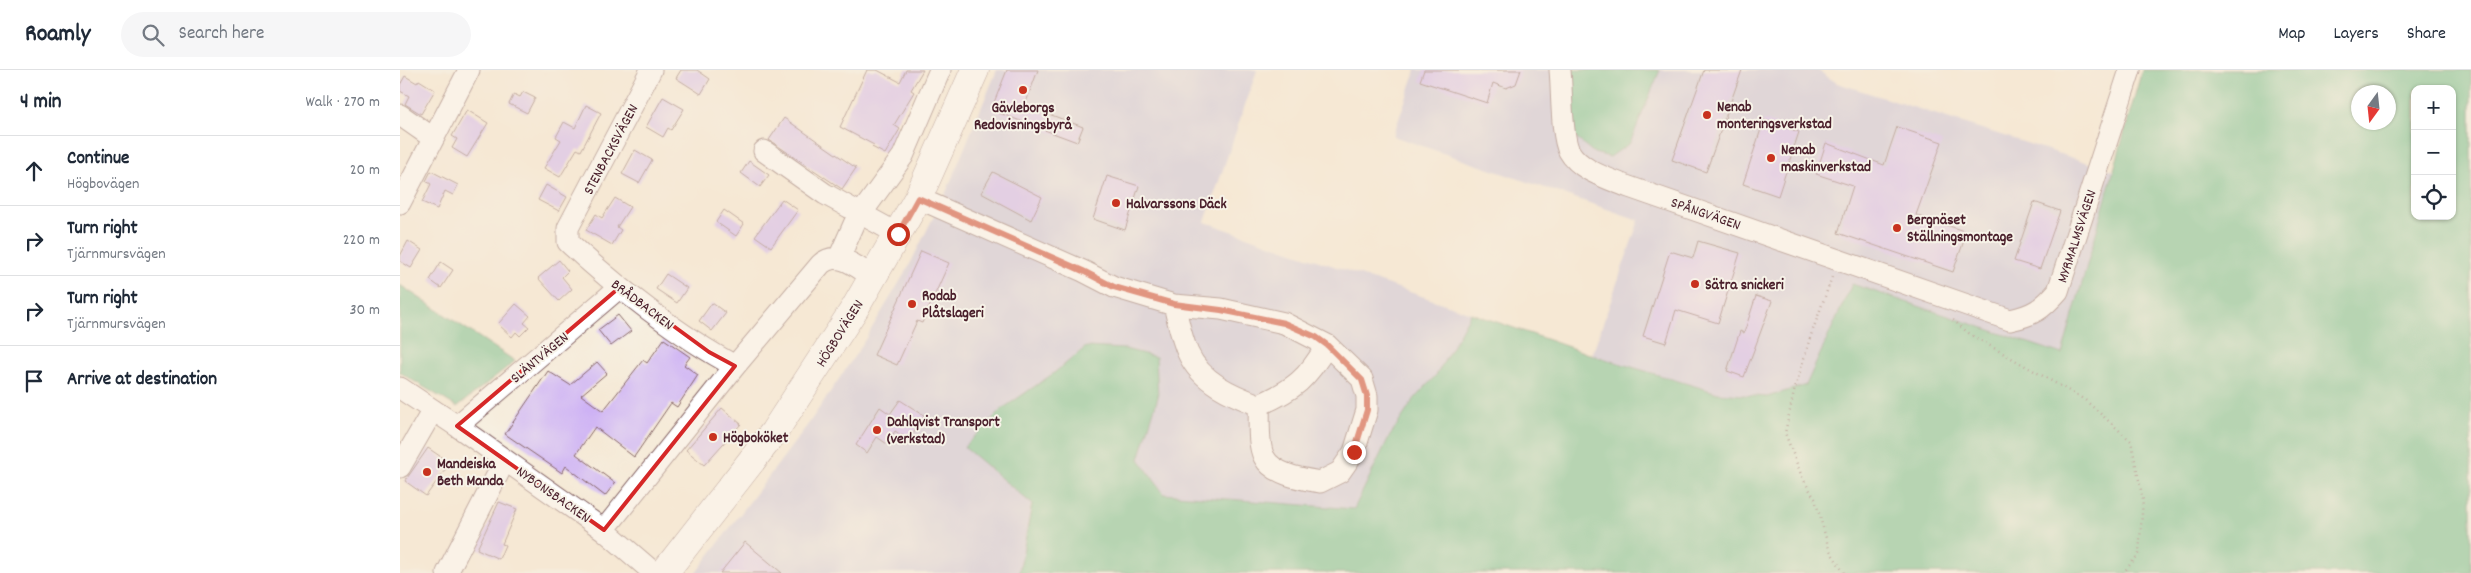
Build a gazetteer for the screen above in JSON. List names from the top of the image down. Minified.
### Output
{"streets":{"main road":["HÖGBOVÄGEN"],"street":["STENBACKSVÄGEN","SPÅNGVÄGEN","MYRMALMSVÄGEN","BRÅDBACKEN","SLÄNTVÄGEN","NYBONSBACKEN"]},"crossings":[["STENBACKSVÄGEN","BRÅDBACKEN"],["SPÅNGVÄGEN","MYRMALMSVÄGEN"],["BRÅDBACKEN","SLÄNTVÄGEN"],["SLÄNTVÄGEN","NYBONSBACKEN"]],"places":["Gävleborgs Redovisningsbyrå","Nenab monteringsverkstad","Nenab maskinverkstad","Halvarssons Däck","Bergnäset Ställningsmontage","Sätra snickeri","Rodab Plåtslageri","Dahlqvist Transport (verkstad)","Högboköket","Mandeiska Beth Manda"],"north":"bottom","page":{"header":"Roamly","search":"Search here","nav":["Map","Layers","Share"],"heading":["4 min","Walk · 270 m"],"map_buttons":["+","−"],"list":[["Continue","Högbovägen","20 m"],["Turn right","Tjärnmursvägen","220 m"],["Turn right","Tjärnmursvägen","30 m"],"Arrive at destination"]}}
